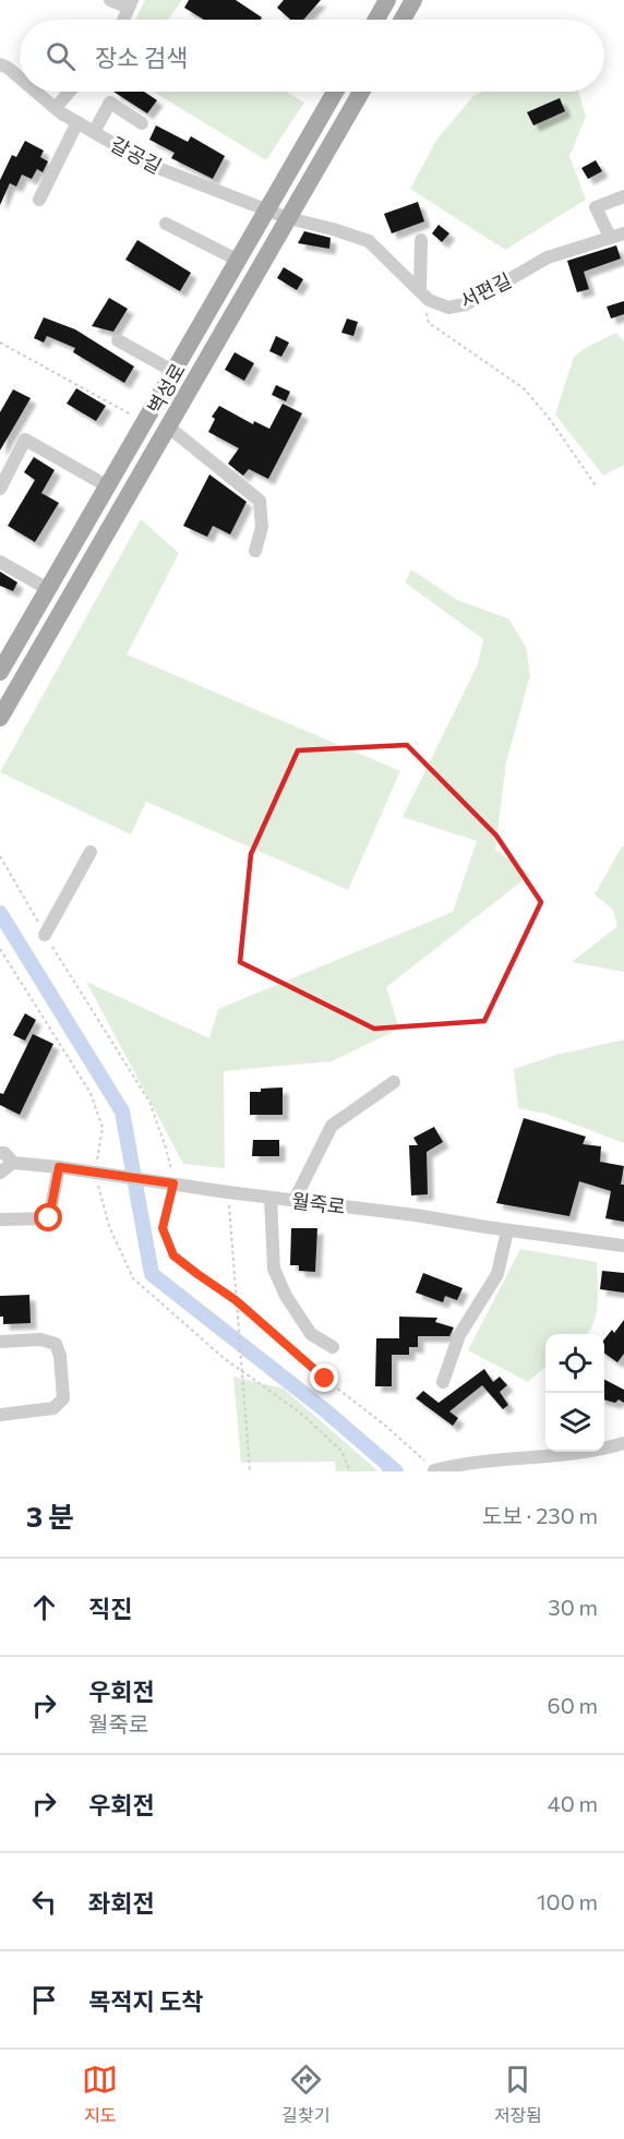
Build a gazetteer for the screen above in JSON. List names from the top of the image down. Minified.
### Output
{"streets":{"main road":["벽성로"],"street":["갈공길","서편길","월죽로"]},"crossings":[["갈공길","서편길"],["갈공길","벽성로"],["서편길","벽성로"]],"page":{"search":"장소 검색","heading":["3 분","도보 · 230 m"],"list":[["직진","30 m"],["우회전","월죽로","60 m"],["우회전","40 m"],["좌회전","100 m"],"목적지 도착"],"nav":["지도","길찾기","저장됨"]}}
